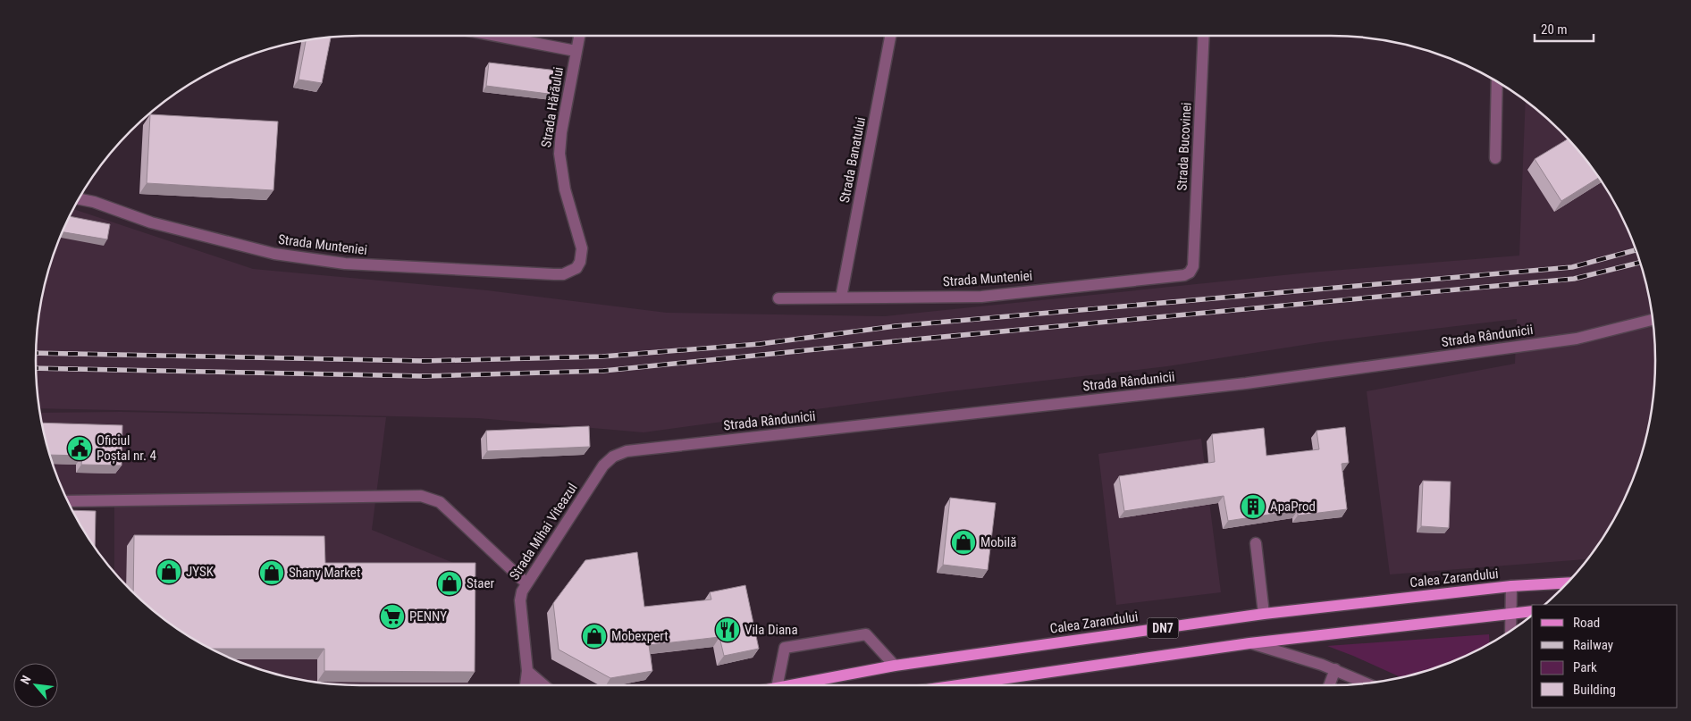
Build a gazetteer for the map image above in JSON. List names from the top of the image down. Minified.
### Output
{"streets":{"main road":["Calea Zarandului","DN7"],"street":["Strada Hărăului","Strada Bucovinei","Strada Banatului","Strada Munteniei","Strada Rândunicii","Strada Mihai Viteazul"]},"crossings":[["Strada Hărăului","Strada Munteniei"],["Strada Bucovinei","Strada Munteniei"],["Strada Banatului","Strada Munteniei"],["Strada Rândunicii","Strada Mihai Viteazul"]],"places":{"public building":["Oficiul Poștal nr. 4"],"building":["ApaProd"],"shop":["Mobilă","JYSK","Shany Market","Staer","Mobexpert"],"supermarket":["PENNY"],"restaurant":["Vila Diana"]},"legend":["Road","Railway","Park","Building"],"scale_bar":"20 m","north":"top left"}
